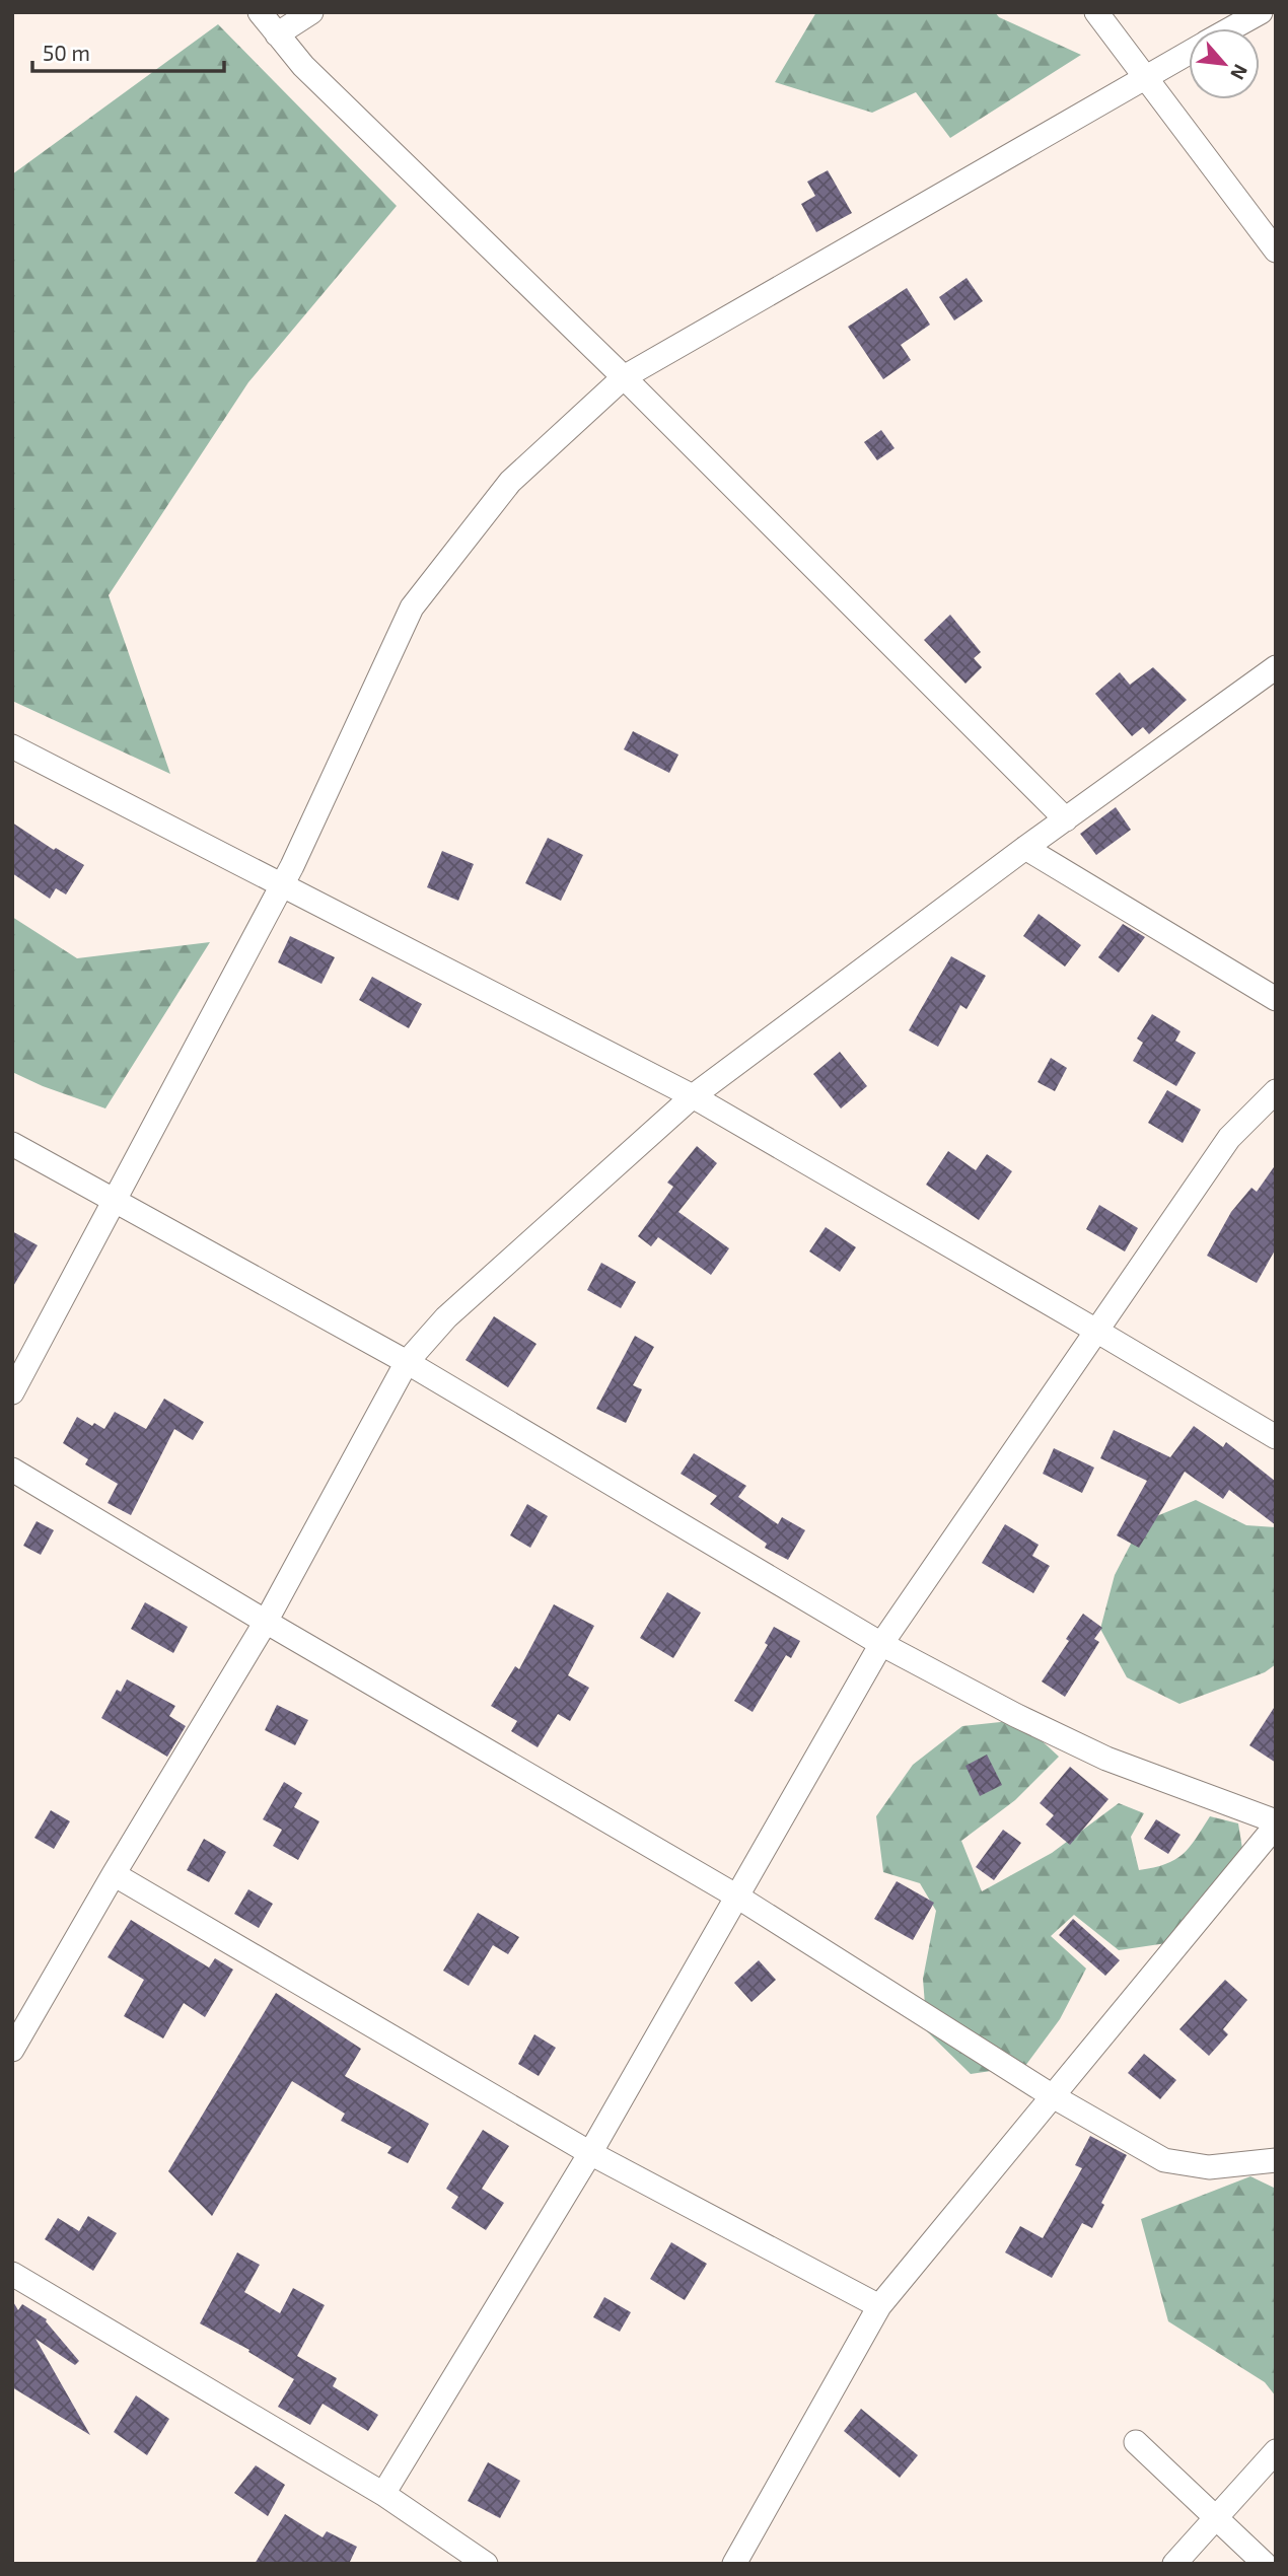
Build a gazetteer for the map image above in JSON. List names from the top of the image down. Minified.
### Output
{"scale_bar":"50 m","north":"bottom right"}
